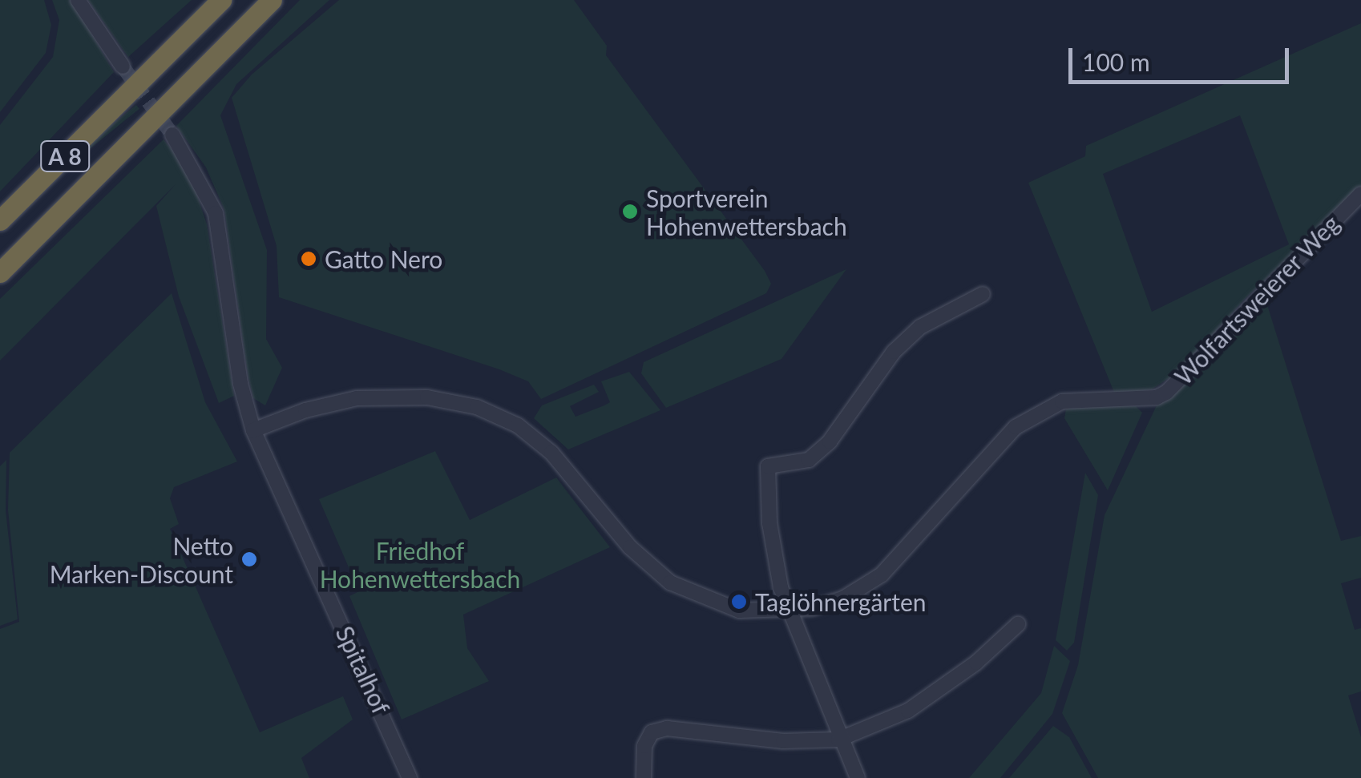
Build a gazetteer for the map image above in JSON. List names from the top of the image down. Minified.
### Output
{"streets":{"highway":["A 8"],"street":["Wolfartsweierer Weg","Spitalhof"]},"parks":["Friedhof Hohenwettersbach"],"places":["Sportverein Hohenwettersbach","Gatto Nero","Netto Marken-Discount","Taglöhnergärten"],"scale_bar":"100 m"}
